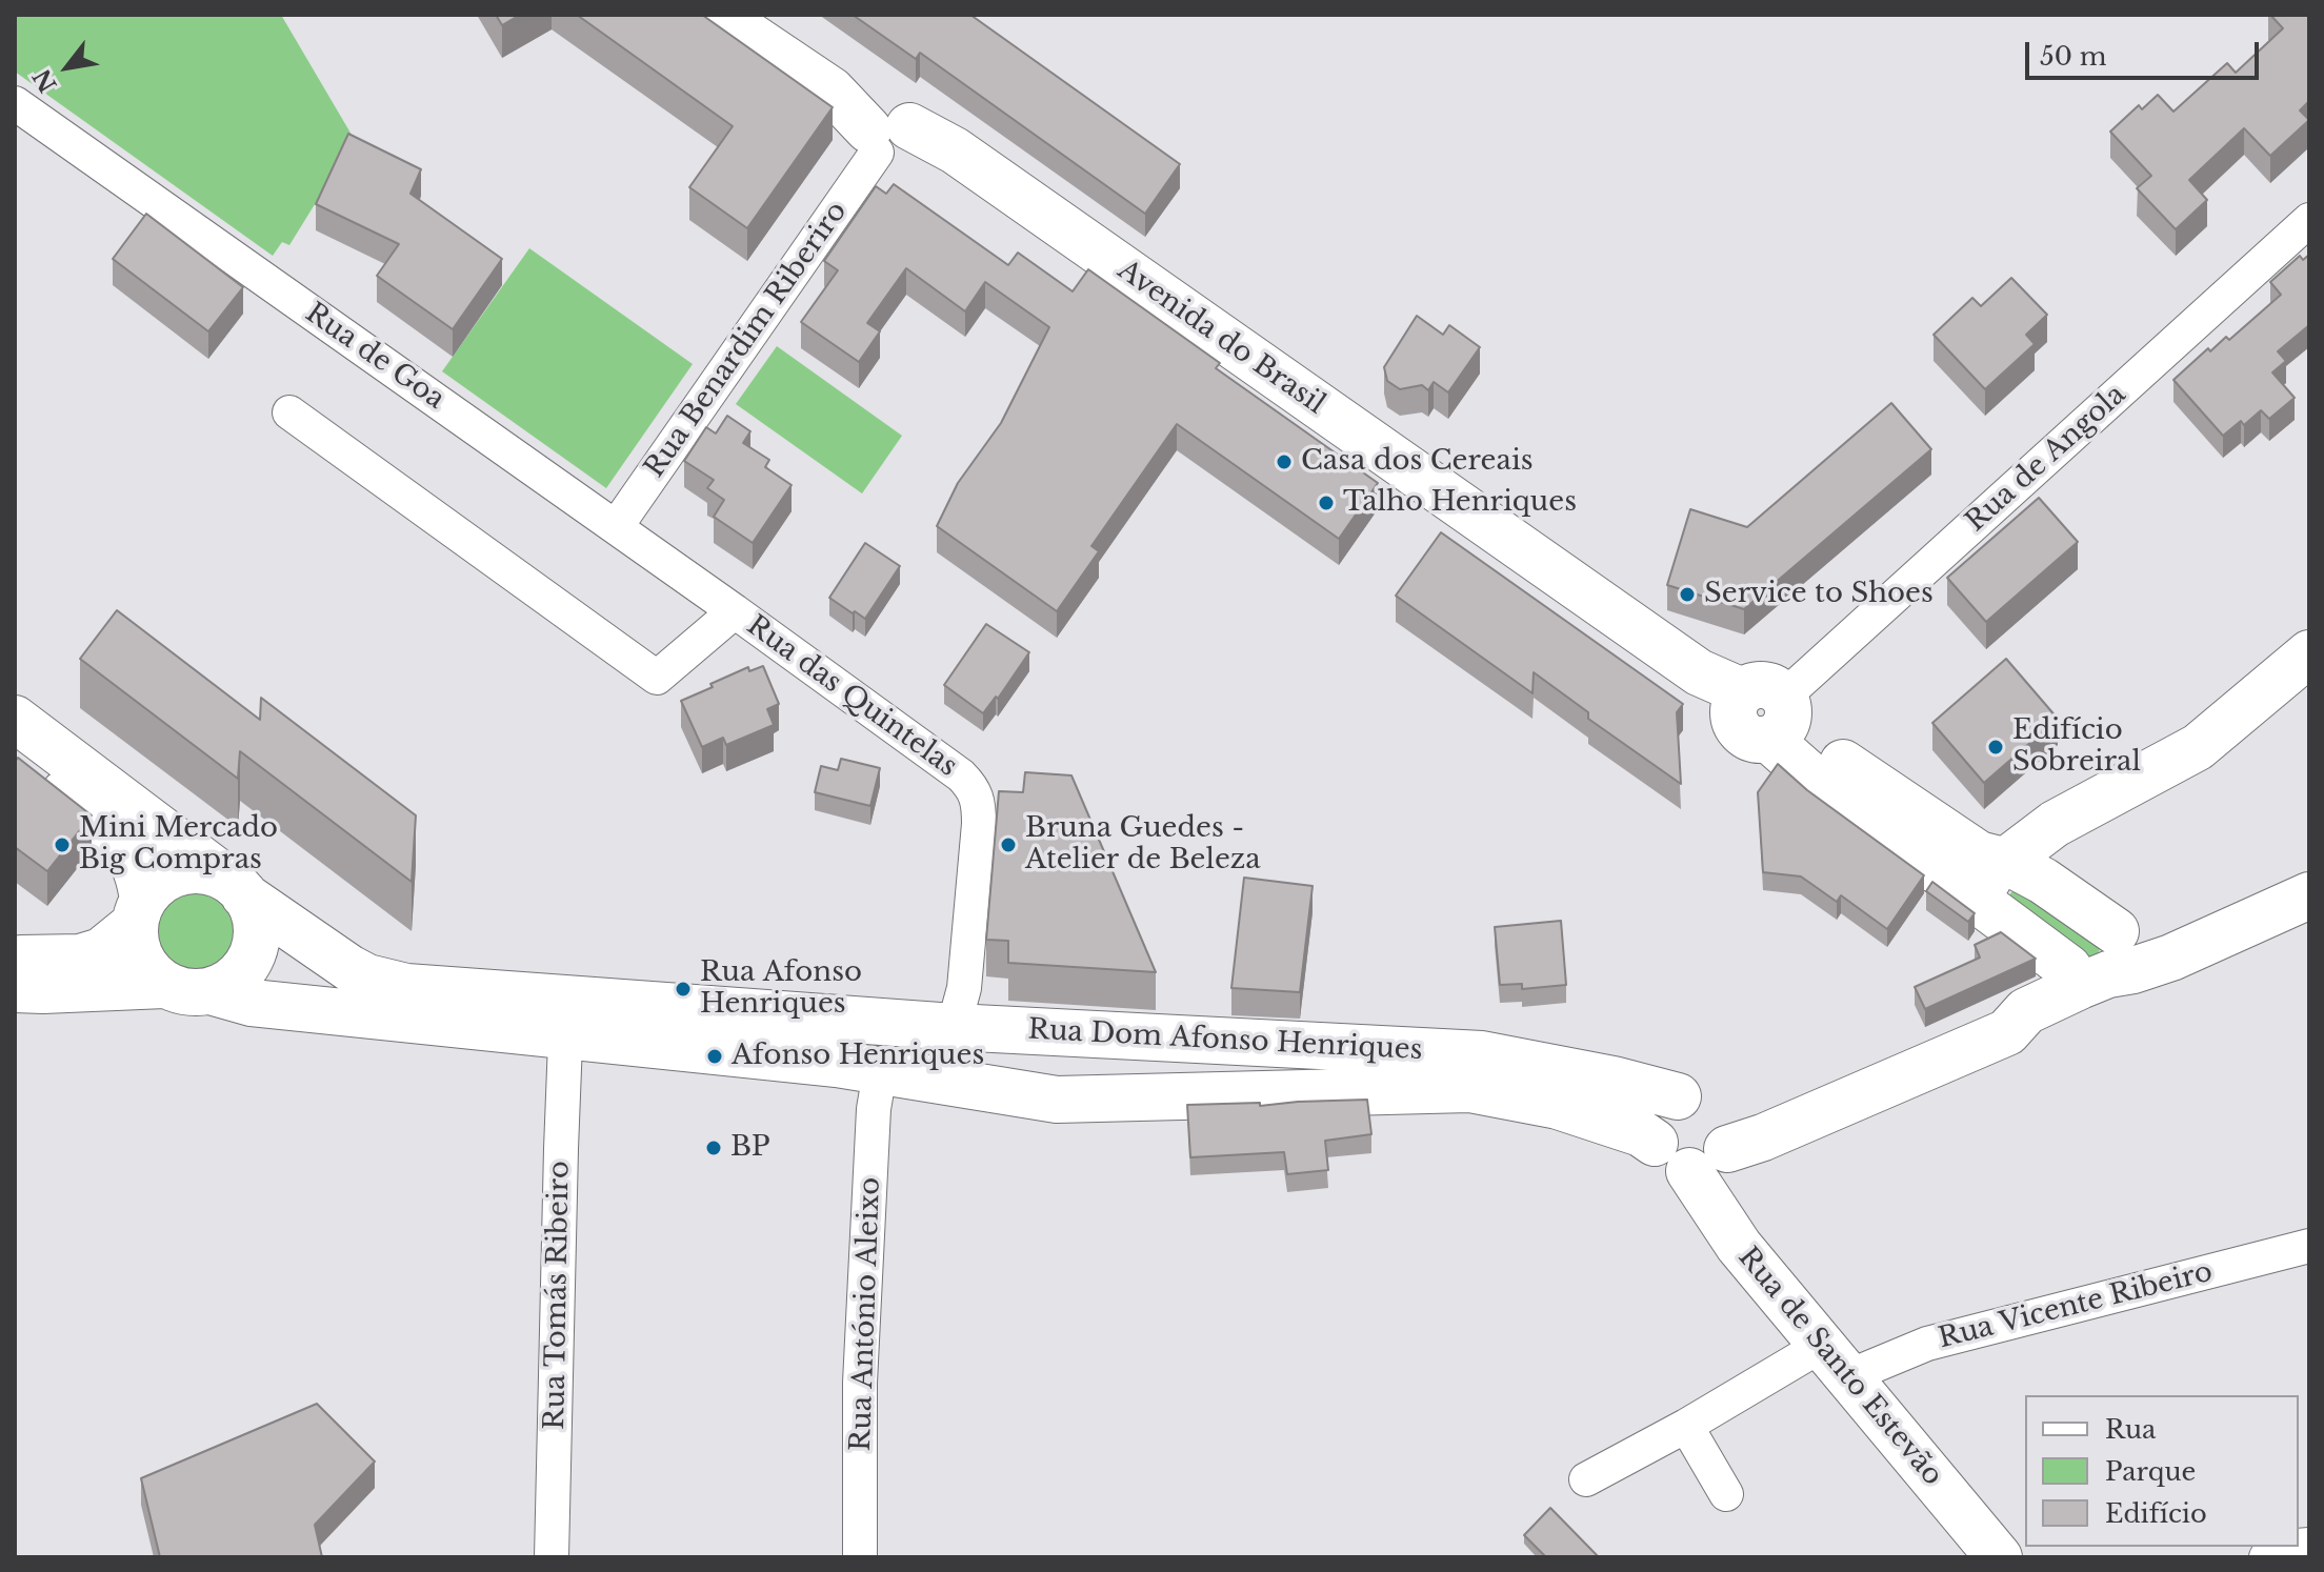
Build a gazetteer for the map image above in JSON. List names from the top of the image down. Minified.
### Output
{"streets":{"main road":["Avenida do Brasil","Rua Dom Afonso Henriques","Rua de Santo Estevão"],"street":["Rua Benardim Riberiro","Rua de Goa","Rua de Angola","Rua das Quintelas","Rua Tomás Ribeiro","Rua Vicente Ribeiro","Rua António Aleixo"]},"crossings":[["Avenida do Brasil","Rua Benardim Riberiro"],["Avenida do Brasil","Rua de Angola"],["Rua Benardim Riberiro","Rua de Goa"],["Rua de Goa","Rua das Quintelas"],["Rua das Quintelas","Rua Dom Afonso Henriques"],["Rua Dom Afonso Henriques","Rua Tomás Ribeiro"],["Rua Dom Afonso Henriques","Rua António Aleixo"],["Rua Dom Afonso Henriques","Rua de Santo Estevão"],["Rua Vicente Ribeiro","Rua de Santo Estevão"]],"places":["Casa dos Cereais","Talho Henriques","Service to Shoes","Edifício Sobreiral","Mini Mercado Big Compras","Bruna Guedes - Atelier de Beleza","Rua Afonso Henriques","Afonso Henriques","BP"],"legend":["Rua","Parque","Edifício"],"scale_bar":"50 m","north":"bottom left"}
